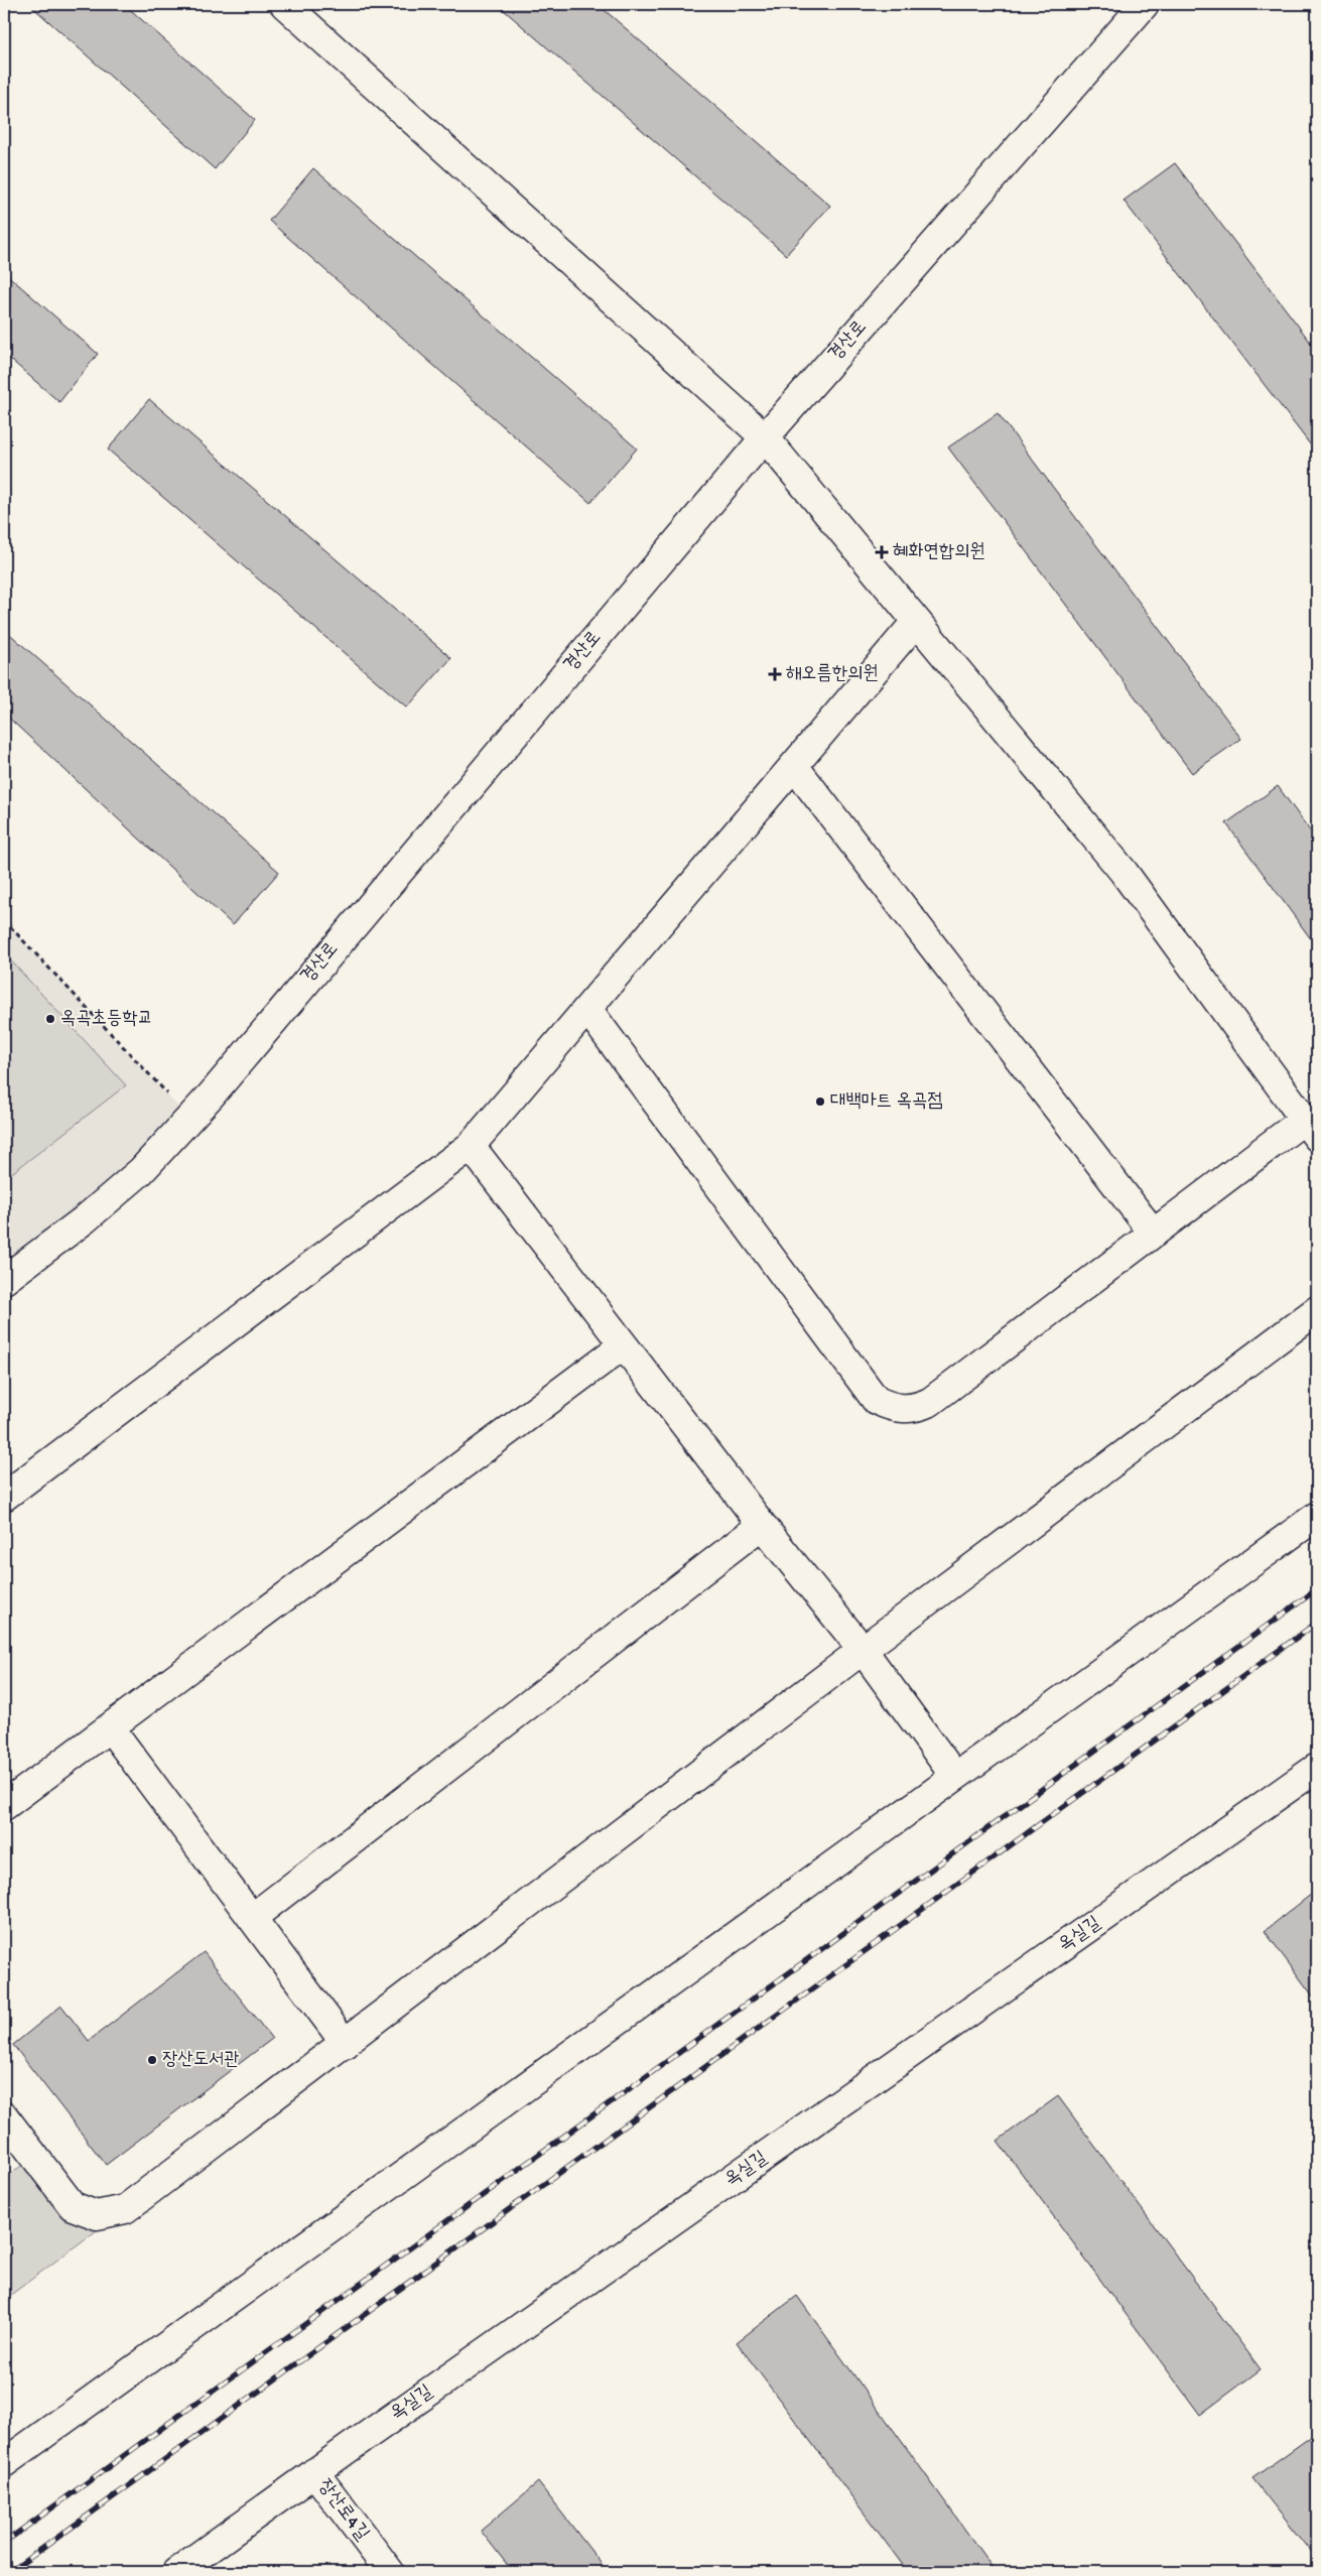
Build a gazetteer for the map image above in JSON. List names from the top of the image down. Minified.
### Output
{"streets":{"street":["경산로","옥실길","장산로4길"]},"crossings":[["옥실길","장산로4길"]],"places":{"health":["혜화연합의원","해오름한의원"],"other":["옥곡초등학교","대백마트 옥곡점","장산도서관"]}}
